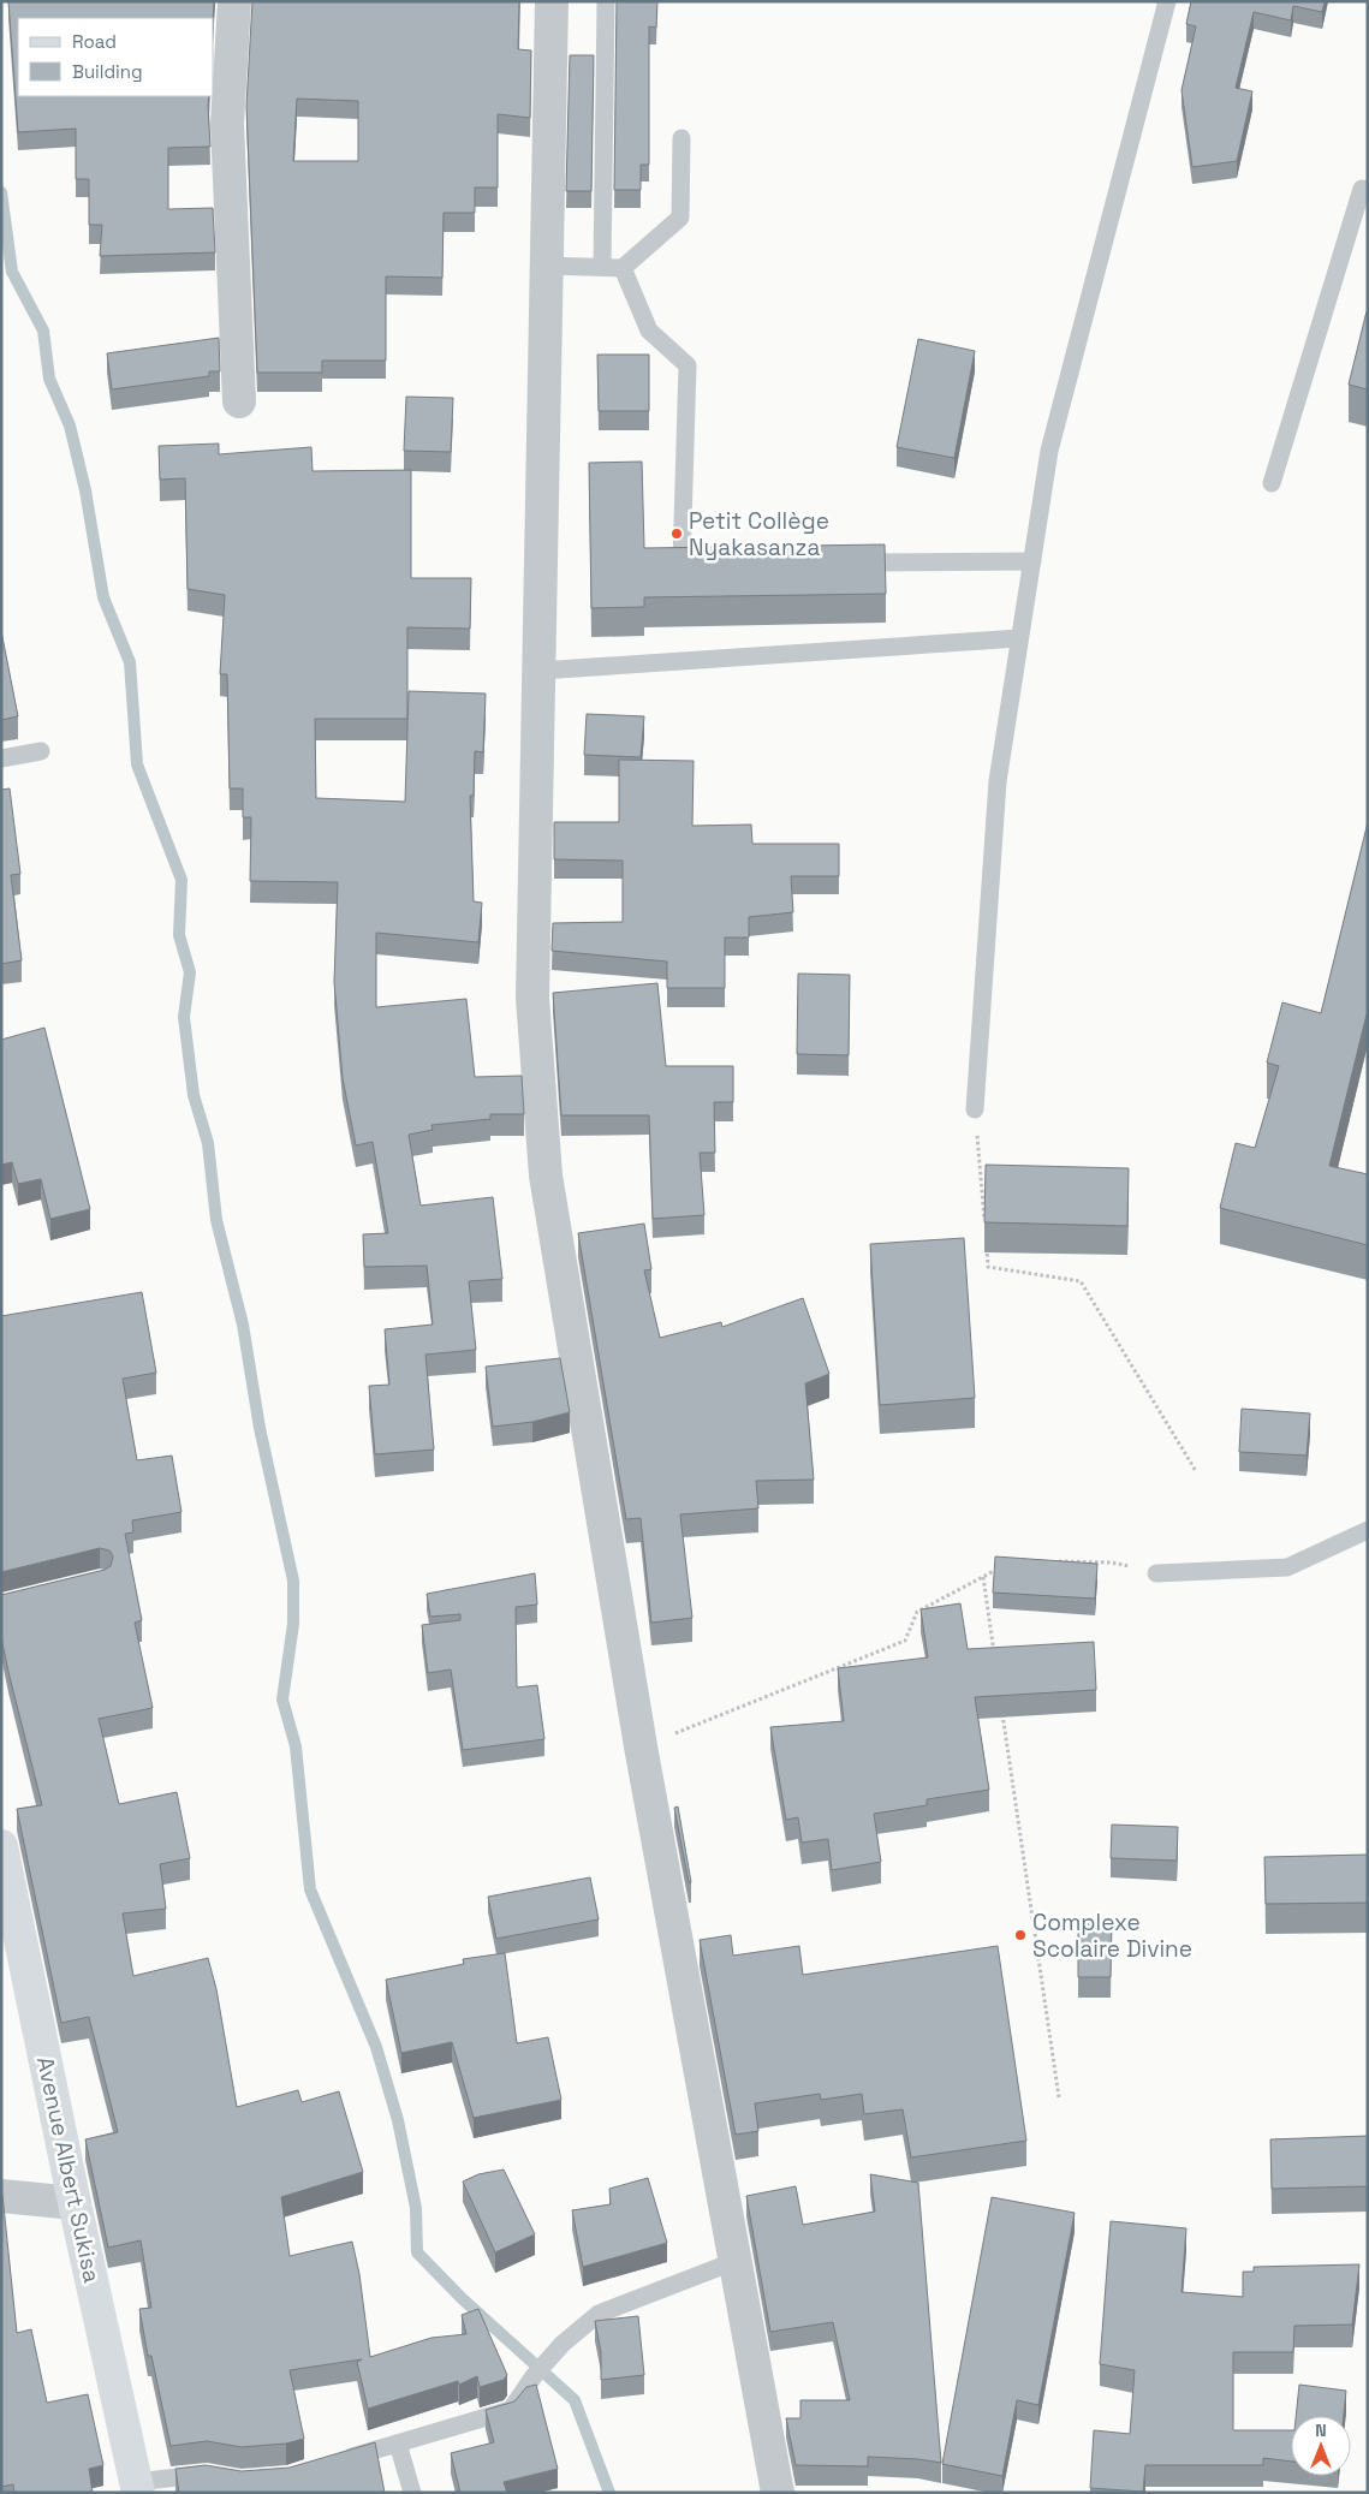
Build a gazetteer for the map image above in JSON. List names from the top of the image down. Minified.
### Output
{"streets":{"street":["Avenue Albert Sukisa"]},"places":["Petit Collège Nyakasanza","Complexe Scolaire Divine"],"legend":["Road","Building"],"north":"top"}
